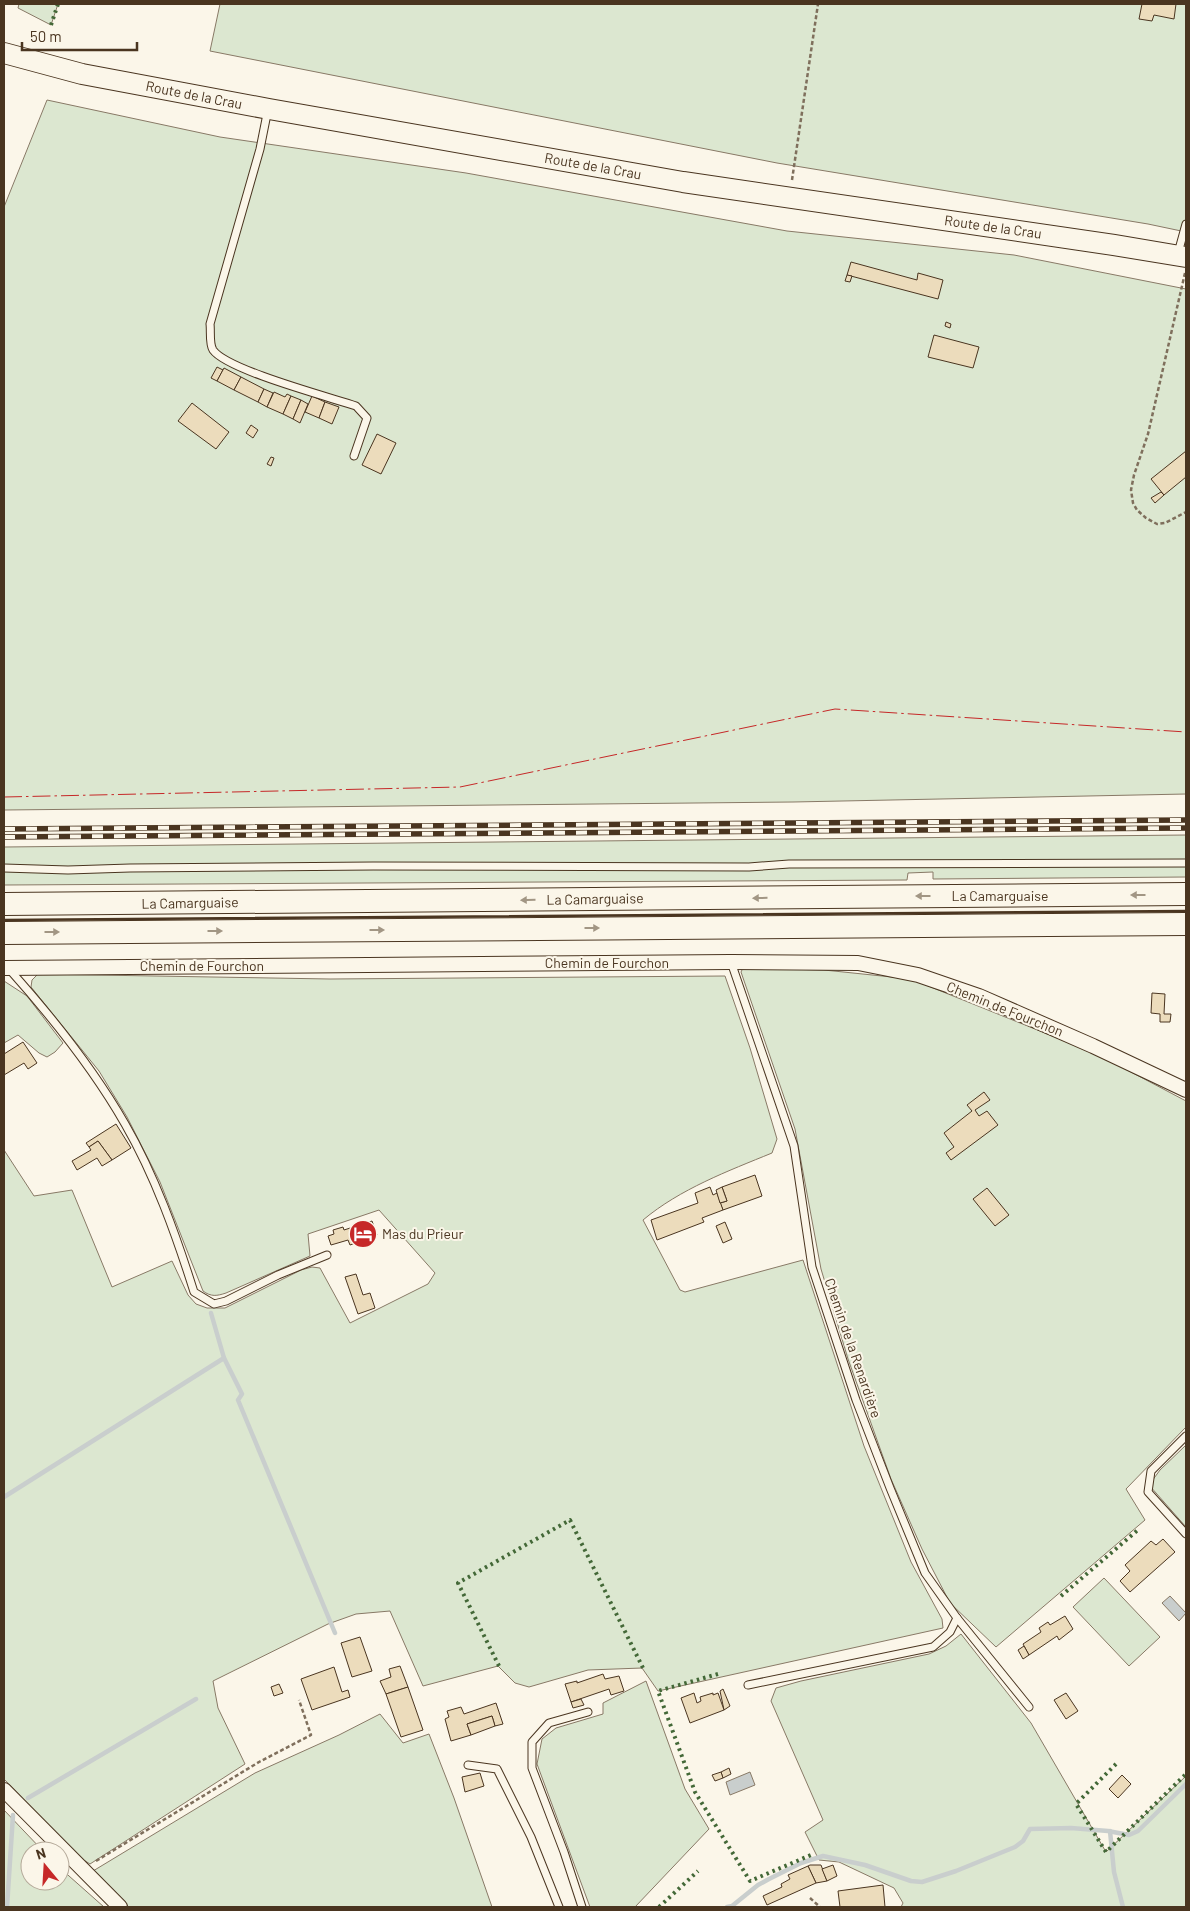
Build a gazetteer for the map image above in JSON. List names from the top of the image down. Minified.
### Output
{"streets":{"highway":["La Camarguaise"],"main road":["Route de la Crau"],"street":["Chemin de Fourchon"],"lane":["Chemin de la Renardière"]},"crossings":[["Chemin de Fourchon","Chemin de la Renardière"]],"places":{"hotel":["Mas du Prieur"]},"scale_bar":"50 m","north":"top"}
